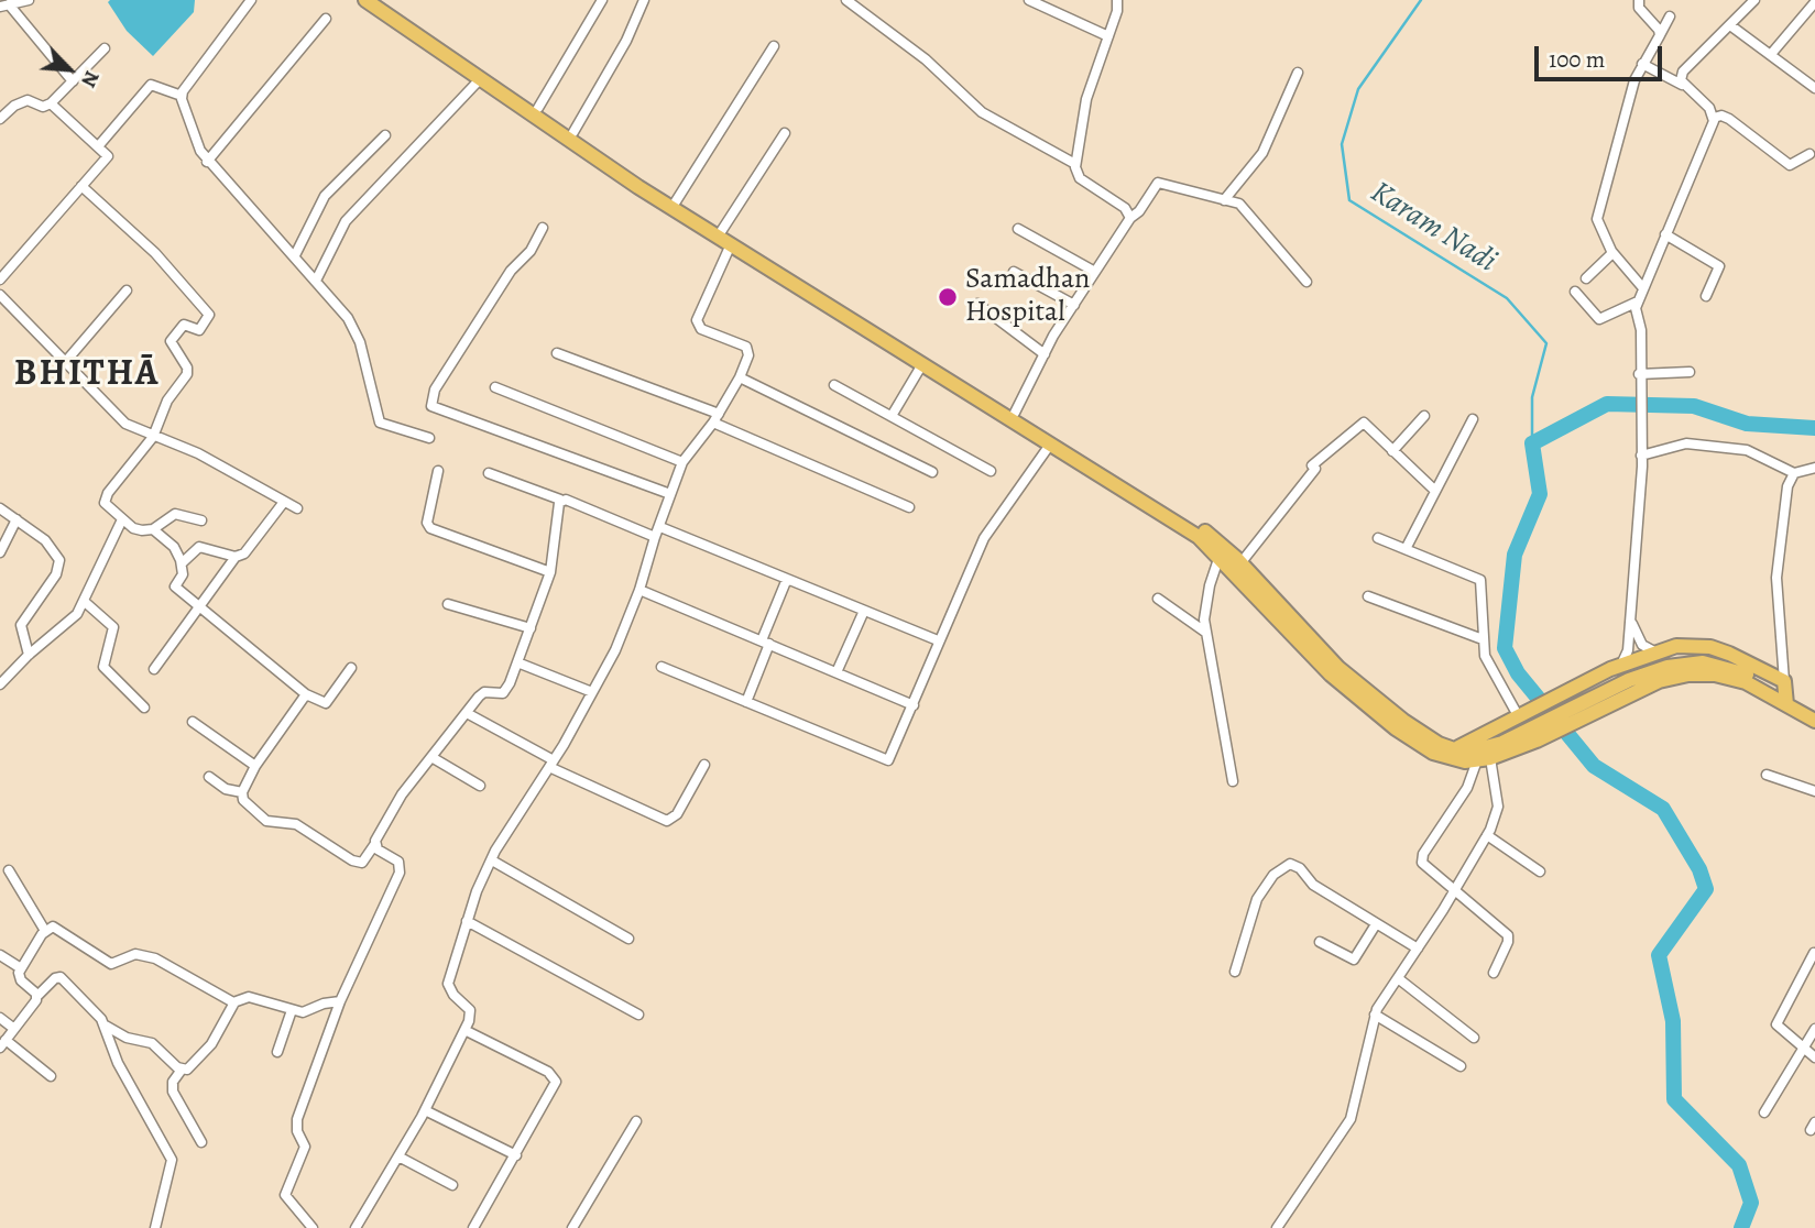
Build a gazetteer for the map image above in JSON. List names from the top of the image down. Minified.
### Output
{"districts":["BHITHĀ"],"water":["Karam Nadi"],"places":["Samadhan Hospital"],"scale_bar":"100 m","north":"bottom right"}
